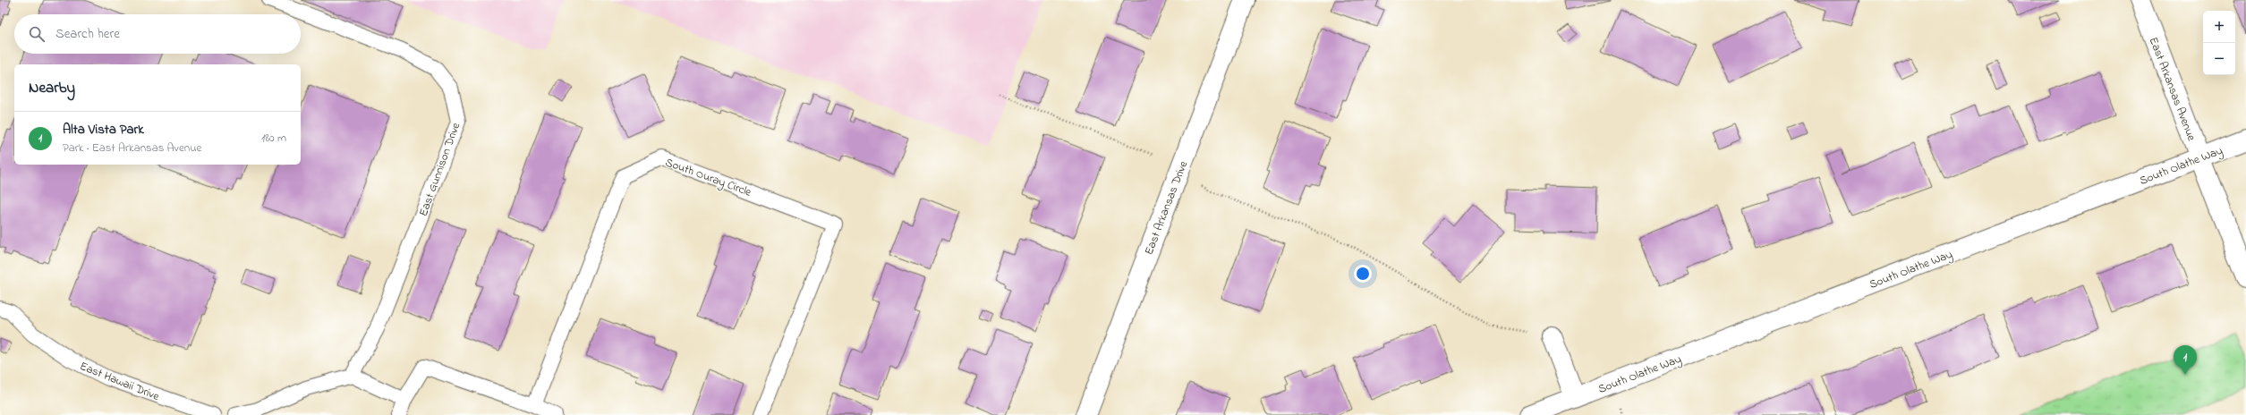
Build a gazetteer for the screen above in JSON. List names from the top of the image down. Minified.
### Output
{"streets":{"street":["East Arkansas Avenue","South Olathe Way","East Arkansas Drive"],"lane":["East Gunnison Drive","South Ouray Circle","East Hawaii Drive"]},"crossings":[["East Arkansas Avenue","South Olathe Way"]],"page":{"map_buttons":["+","−"],"search":"Search here","heading":"Nearby","list":[{"mark":"1","name":"Alta Vista Park","note":"Park · East Arkansas Avenue","value":"180 m"}],"pins":"1"}}
